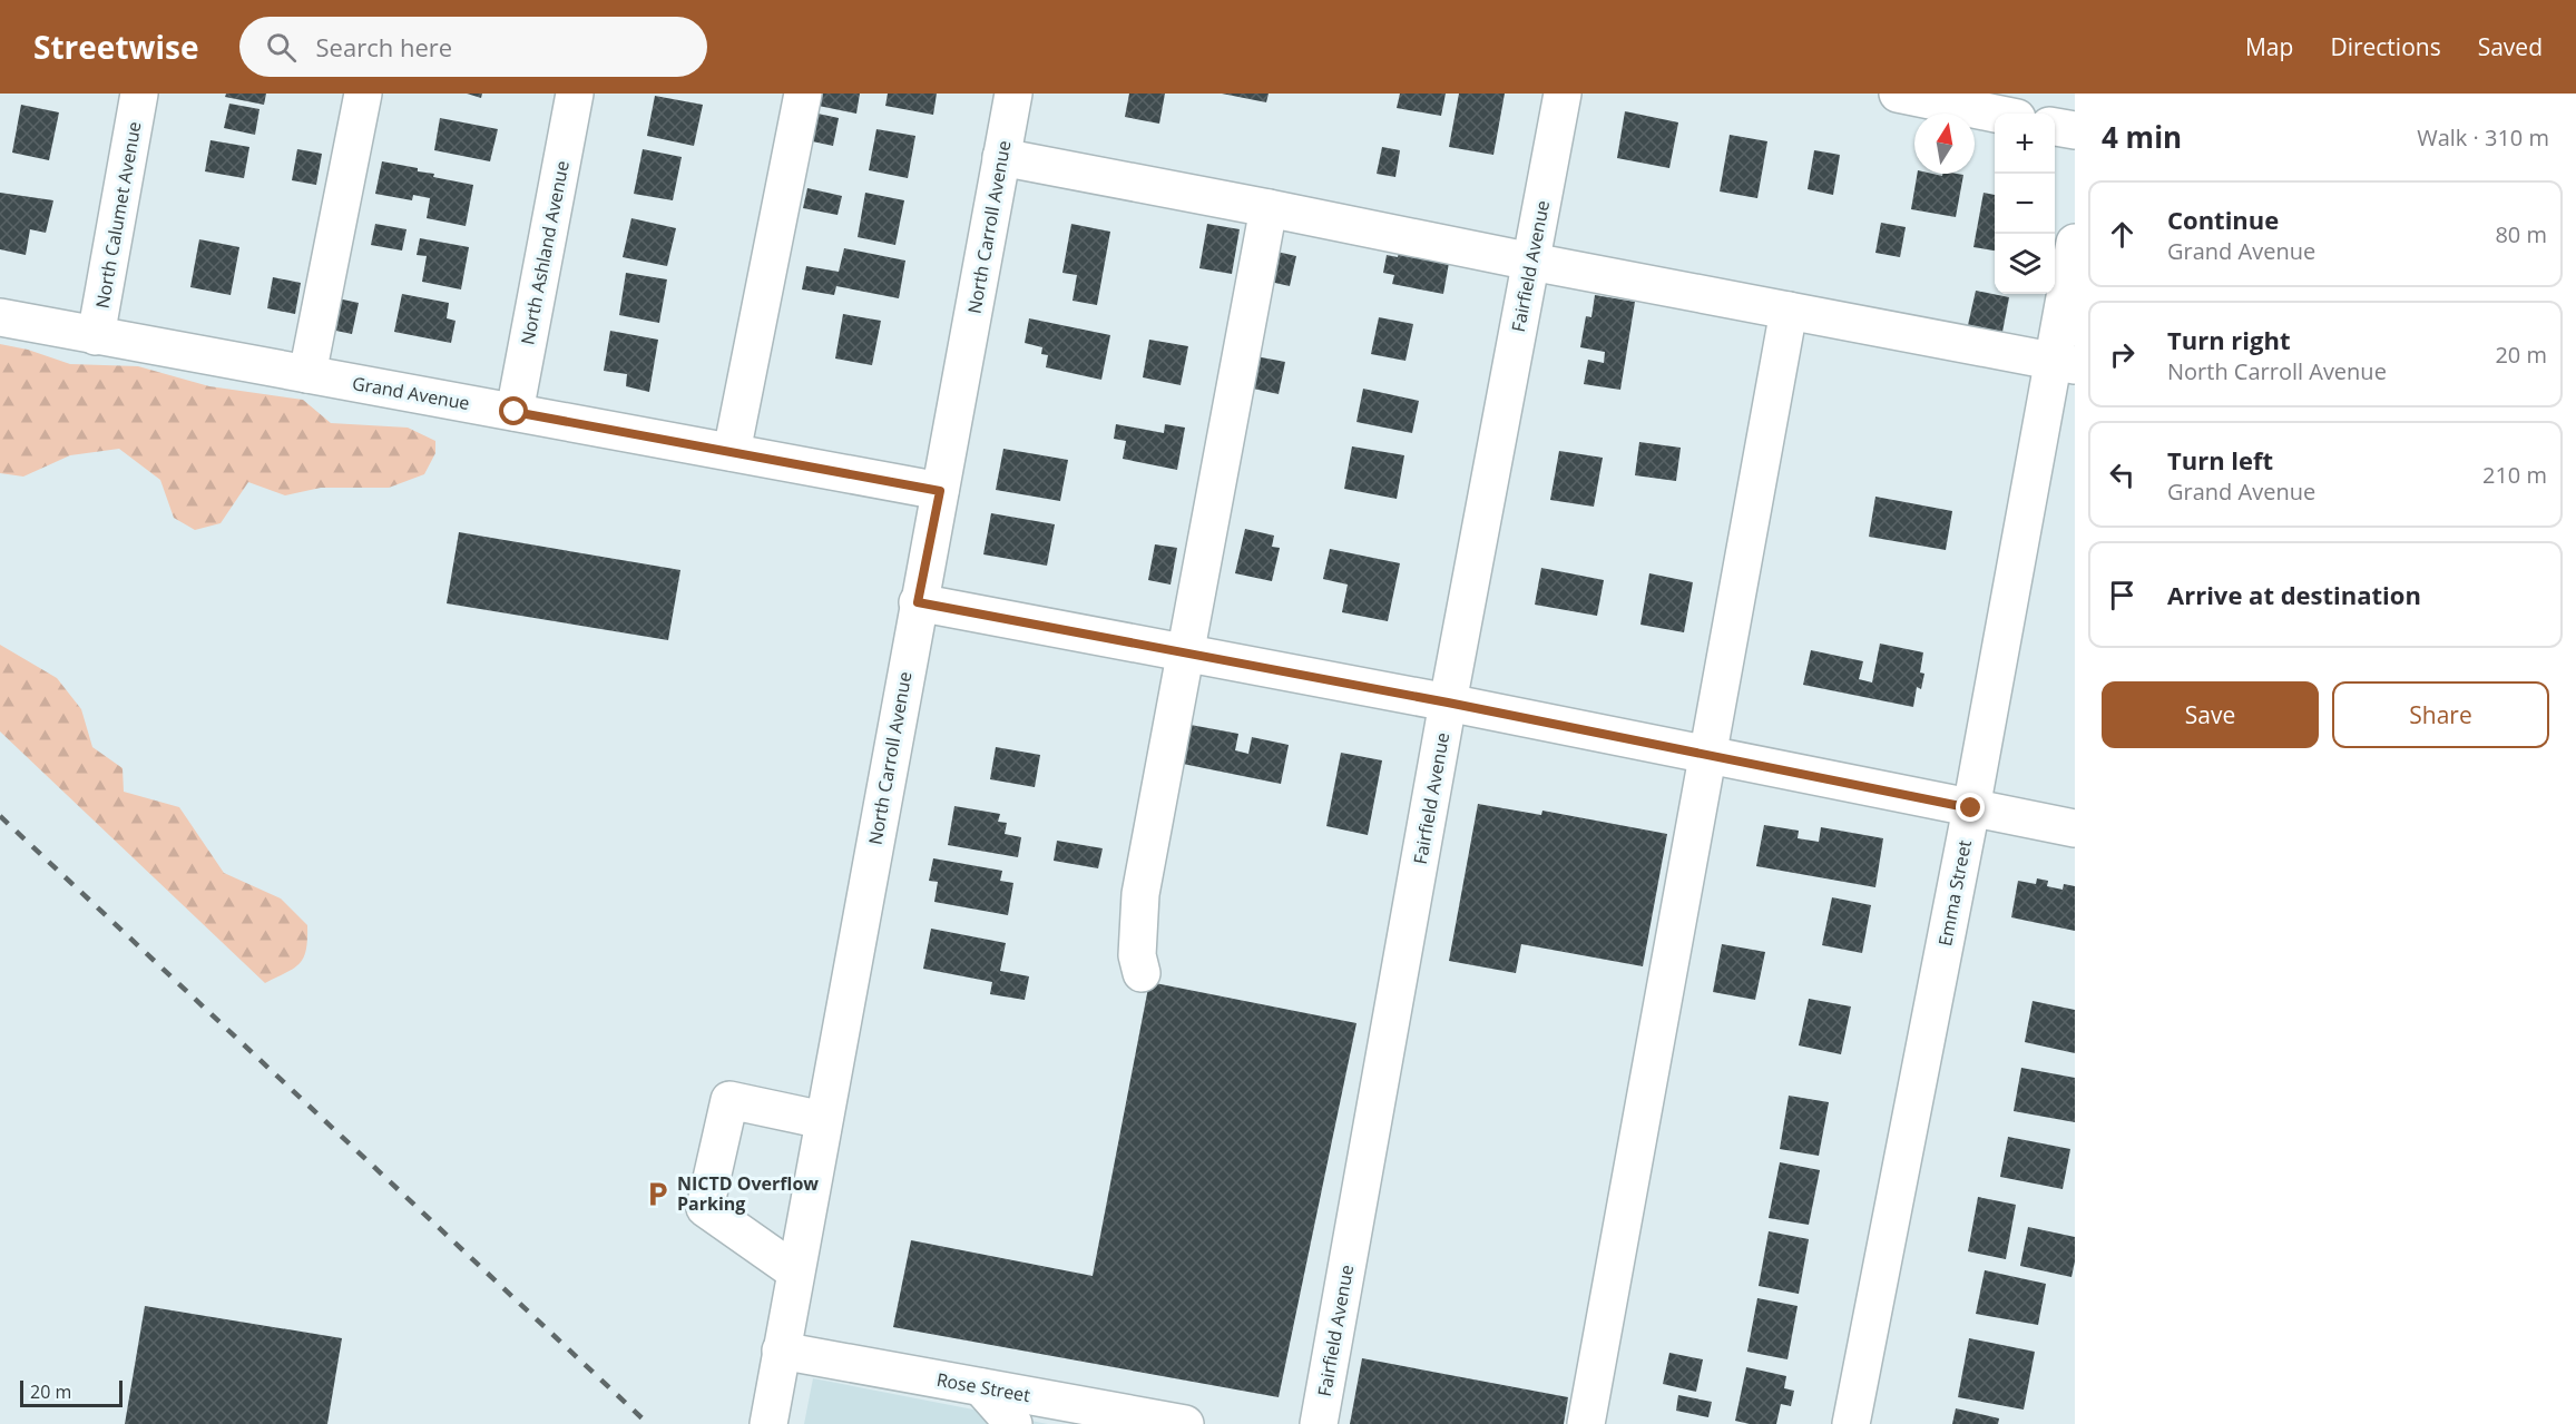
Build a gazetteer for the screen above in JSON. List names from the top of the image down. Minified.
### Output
{"streets":{"street":["North Calumet Avenue","North Carroll Avenue","North Ashland Avenue","Fairfield Avenue","Grand Avenue","Emma Street","Rose Street"]},"crossings":[["North Calumet Avenue","Grand Avenue"],["North Carroll Avenue","Grand Avenue"],["North Carroll Avenue","Rose Street"],["North Ashland Avenue","Grand Avenue"]],"places":{"parking":["NICTD Overflow Parking"]},"scale_bar":"20 m","north":"top","page":{"header":"Streetwise","search":"Search here","nav":["Map","Directions","Saved"],"heading":["4 min","Walk · 310 m"],"map_buttons":["+","−"],"list":[["Continue","Grand Avenue","80 m"],["Turn right","North Carroll Avenue","20 m"],["Turn left","Grand Avenue","210 m"],"Arrive at destination"],"buttons":["Save","Share"],"scale":"20 m"}}
